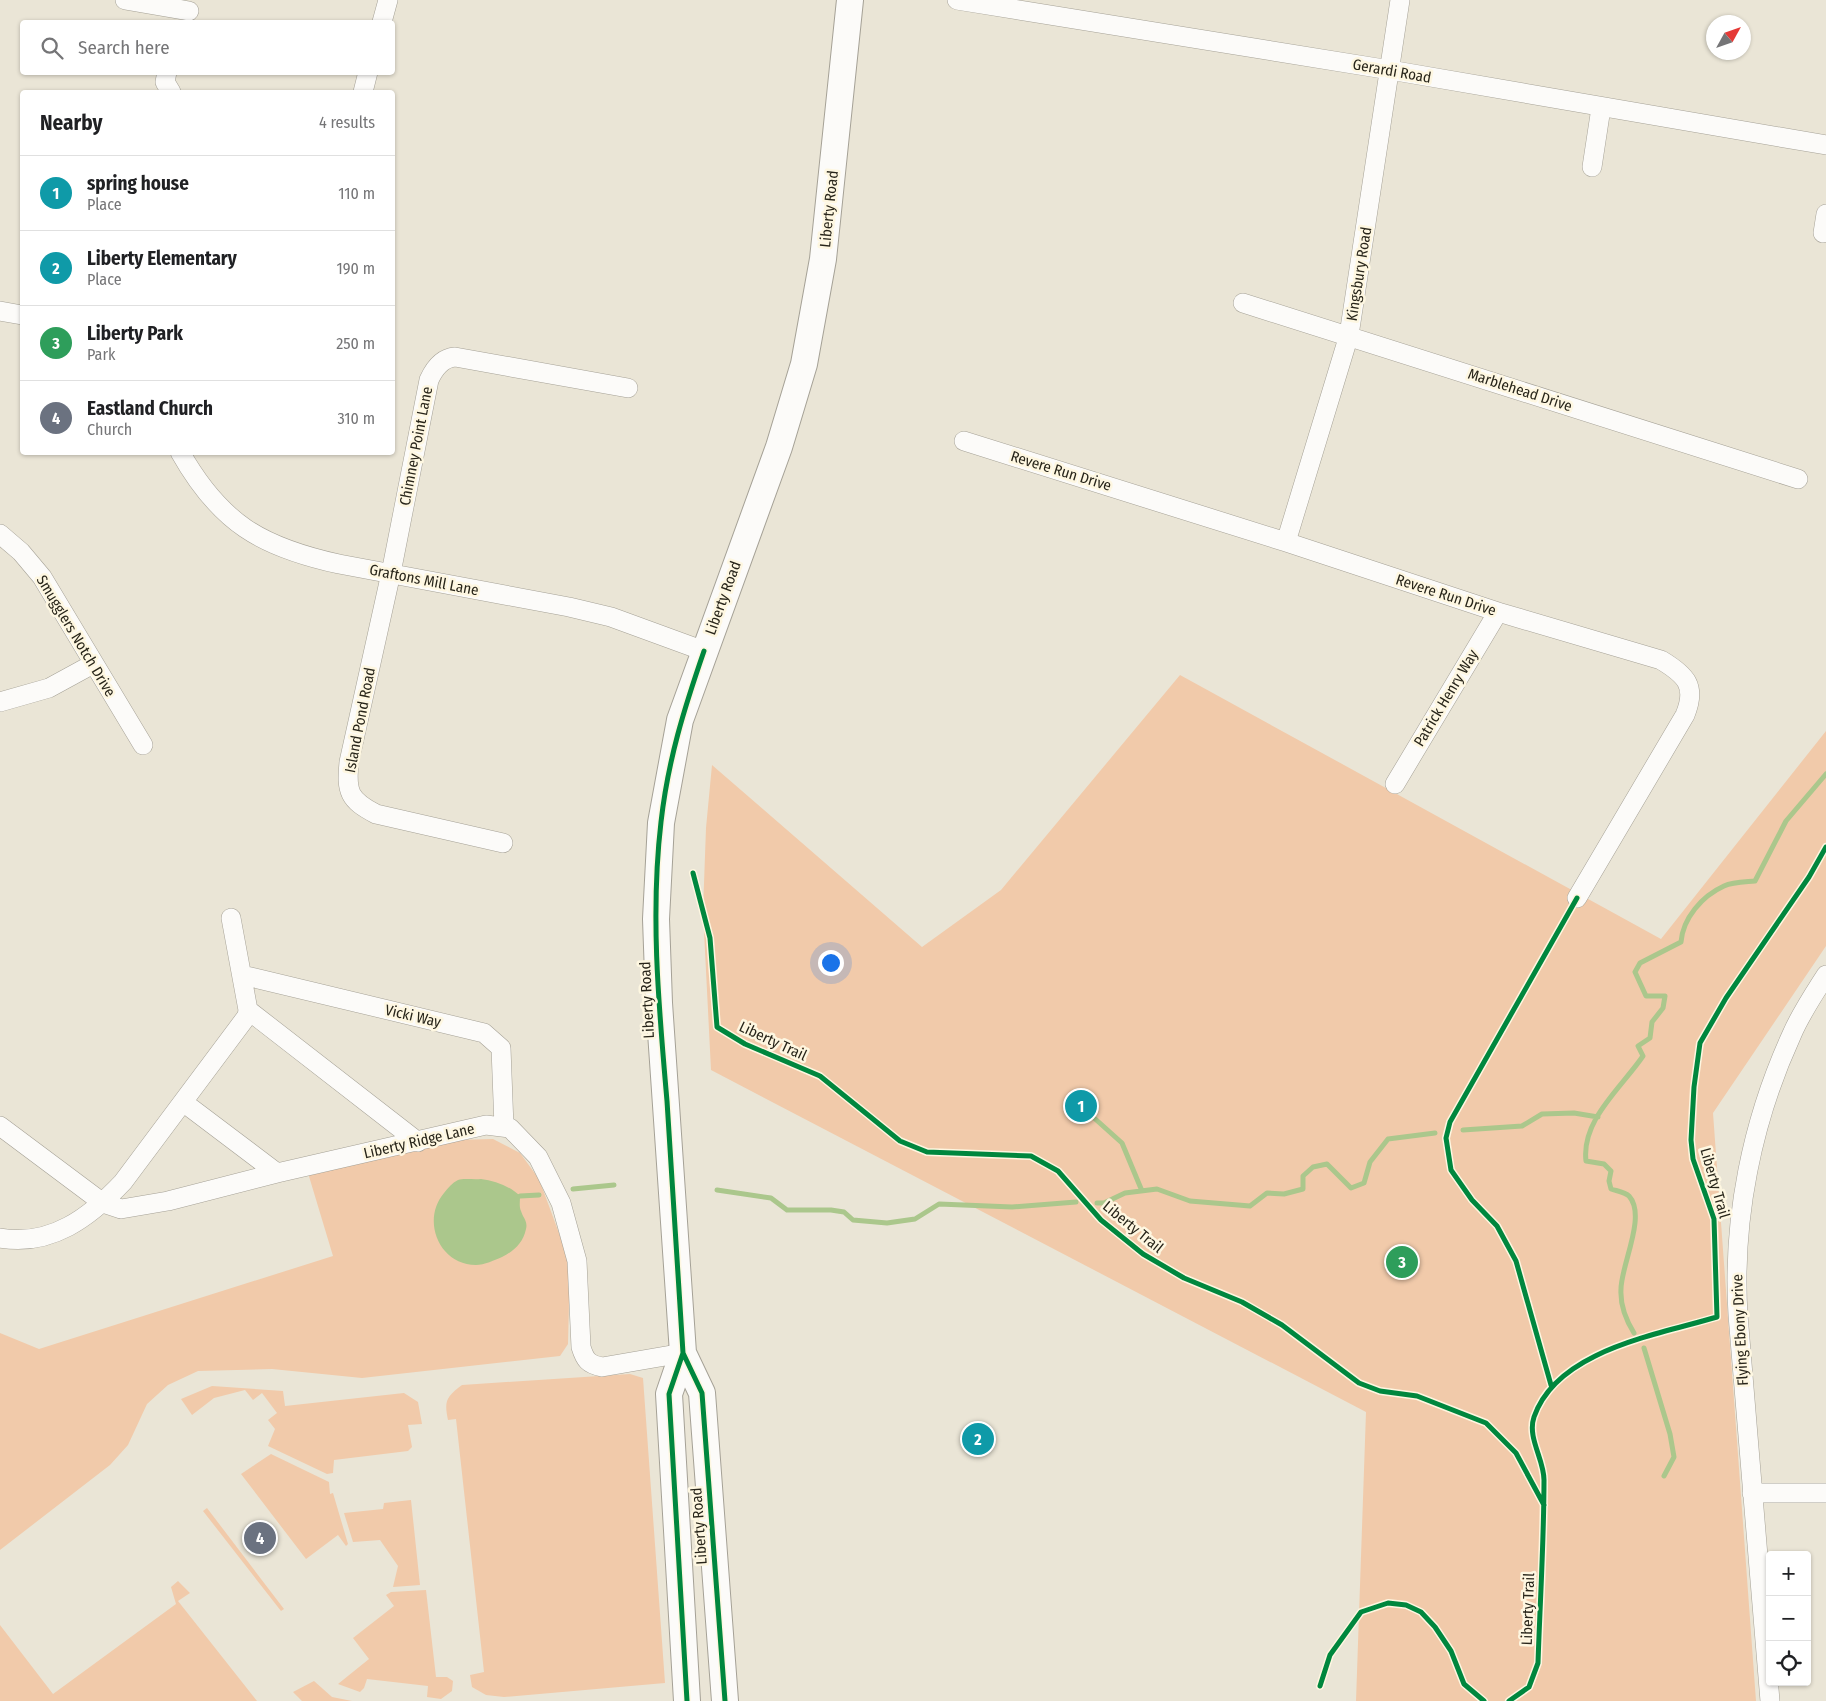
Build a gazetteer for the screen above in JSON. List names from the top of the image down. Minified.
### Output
{"streets":{"main road":["Liberty Road"],"street":["Gerardi Road","Kingsbury Road","Marblehead Drive","Chimney Point Lane","Revere Run Drive","Graftons Mill Lane","Smugglers Notch Drive","Patrick Henry Way","Island Pond Road","Vicki Way","Liberty Ridge Lane","Flying Ebony Drive"],"cycle path":["Liberty Trail"]},"crossings":[["Gerardi Road","Kingsbury Road"],["Liberty Road","Graftons Mill Lane"],["Kingsbury Road","Marblehead Drive"],["Kingsbury Road","Revere Run Drive"],["Chimney Point Lane","Graftons Mill Lane"],["Chimney Point Lane","Island Pond Road"],["Revere Run Drive","Patrick Henry Way"],["Graftons Mill Lane","Island Pond Road"],["Vicki Way","Liberty Ridge Lane"]],"north":"top right","page":{"search":"Search here","heading":["Nearby","4 results"],"list":[{"mark":"1","name":"spring house","note":"Place","value":"110 m"},{"mark":"2","name":"Liberty Elementary","note":"Place","value":"190 m"},{"mark":"3","name":"Liberty Park","note":"Park","value":"250 m"},{"mark":"4","name":"Eastland Church","note":"Church","value":"310 m"}],"pins":["1","3","2","4"],"map_buttons":["+","−"]}}
